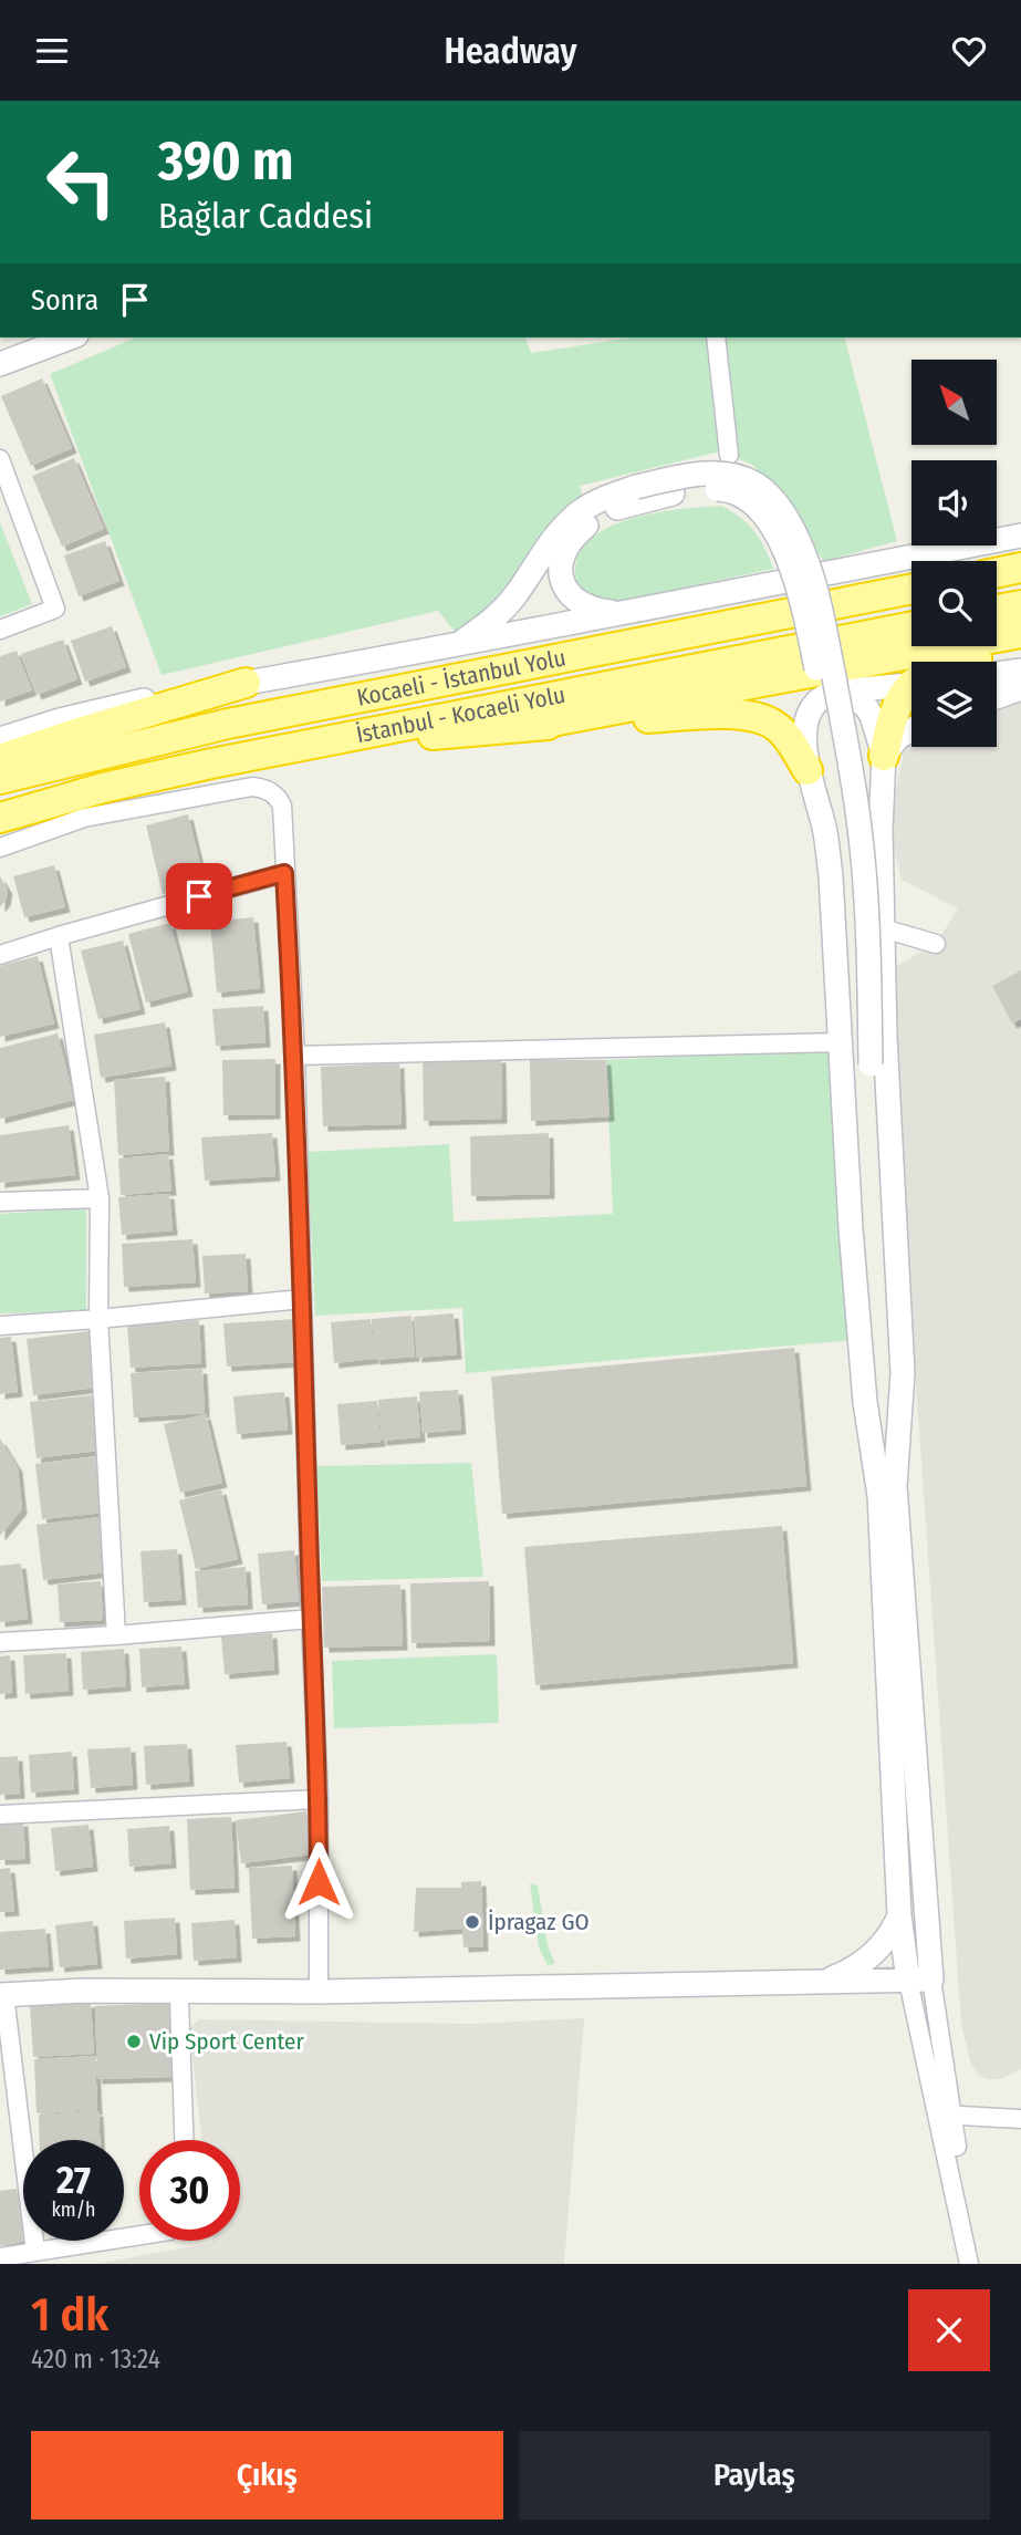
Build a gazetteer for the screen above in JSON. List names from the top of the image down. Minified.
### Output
{"streets":{"highway":["Kocaeli - İstanbul Yolu","İstanbul - Kocaeli Yolu"]},"places":["İpragaz GO","Vip Sport Center"],"north":"top left","page":{"header":"Headway","turn":["390 m","Bağlar Caddesi"],"then":"Sonra","speed":"27 km/h","limit":"30","heading":["1 dk","420 m · 13:24"],"buttons":["Çıkış","Paylaş"]}}
